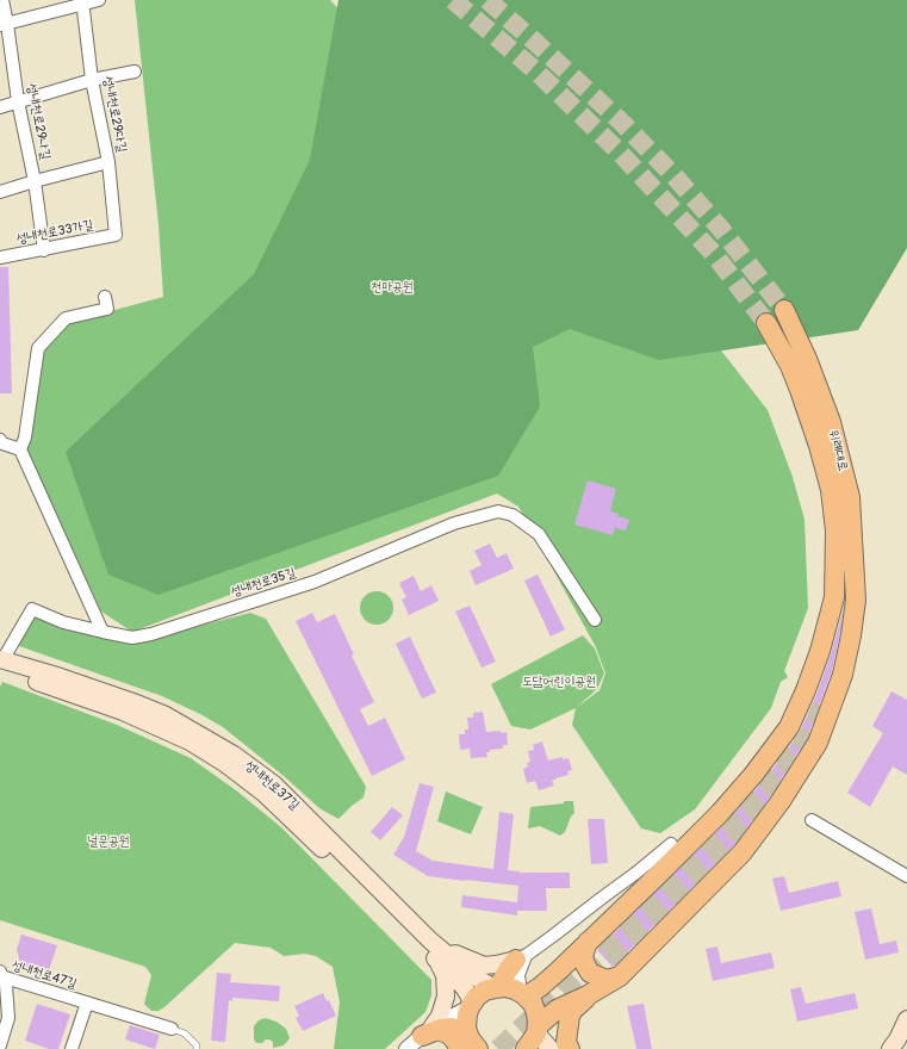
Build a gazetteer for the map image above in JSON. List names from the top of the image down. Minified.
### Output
{"streets":{"main road":["위례대로","성내천로37길"],"street":["성내천로29다길","성내천로29나길","성내천로33가길","성내천로35길","성내천로47길"]},"crossings":[["성내천로29다길","성내천로33가길"],["성내천로29나길","성내천로33가길"],["성내천로35길","성내천로37길"]],"parks":["천마공원","도담어린이공원","널문공원"]}
